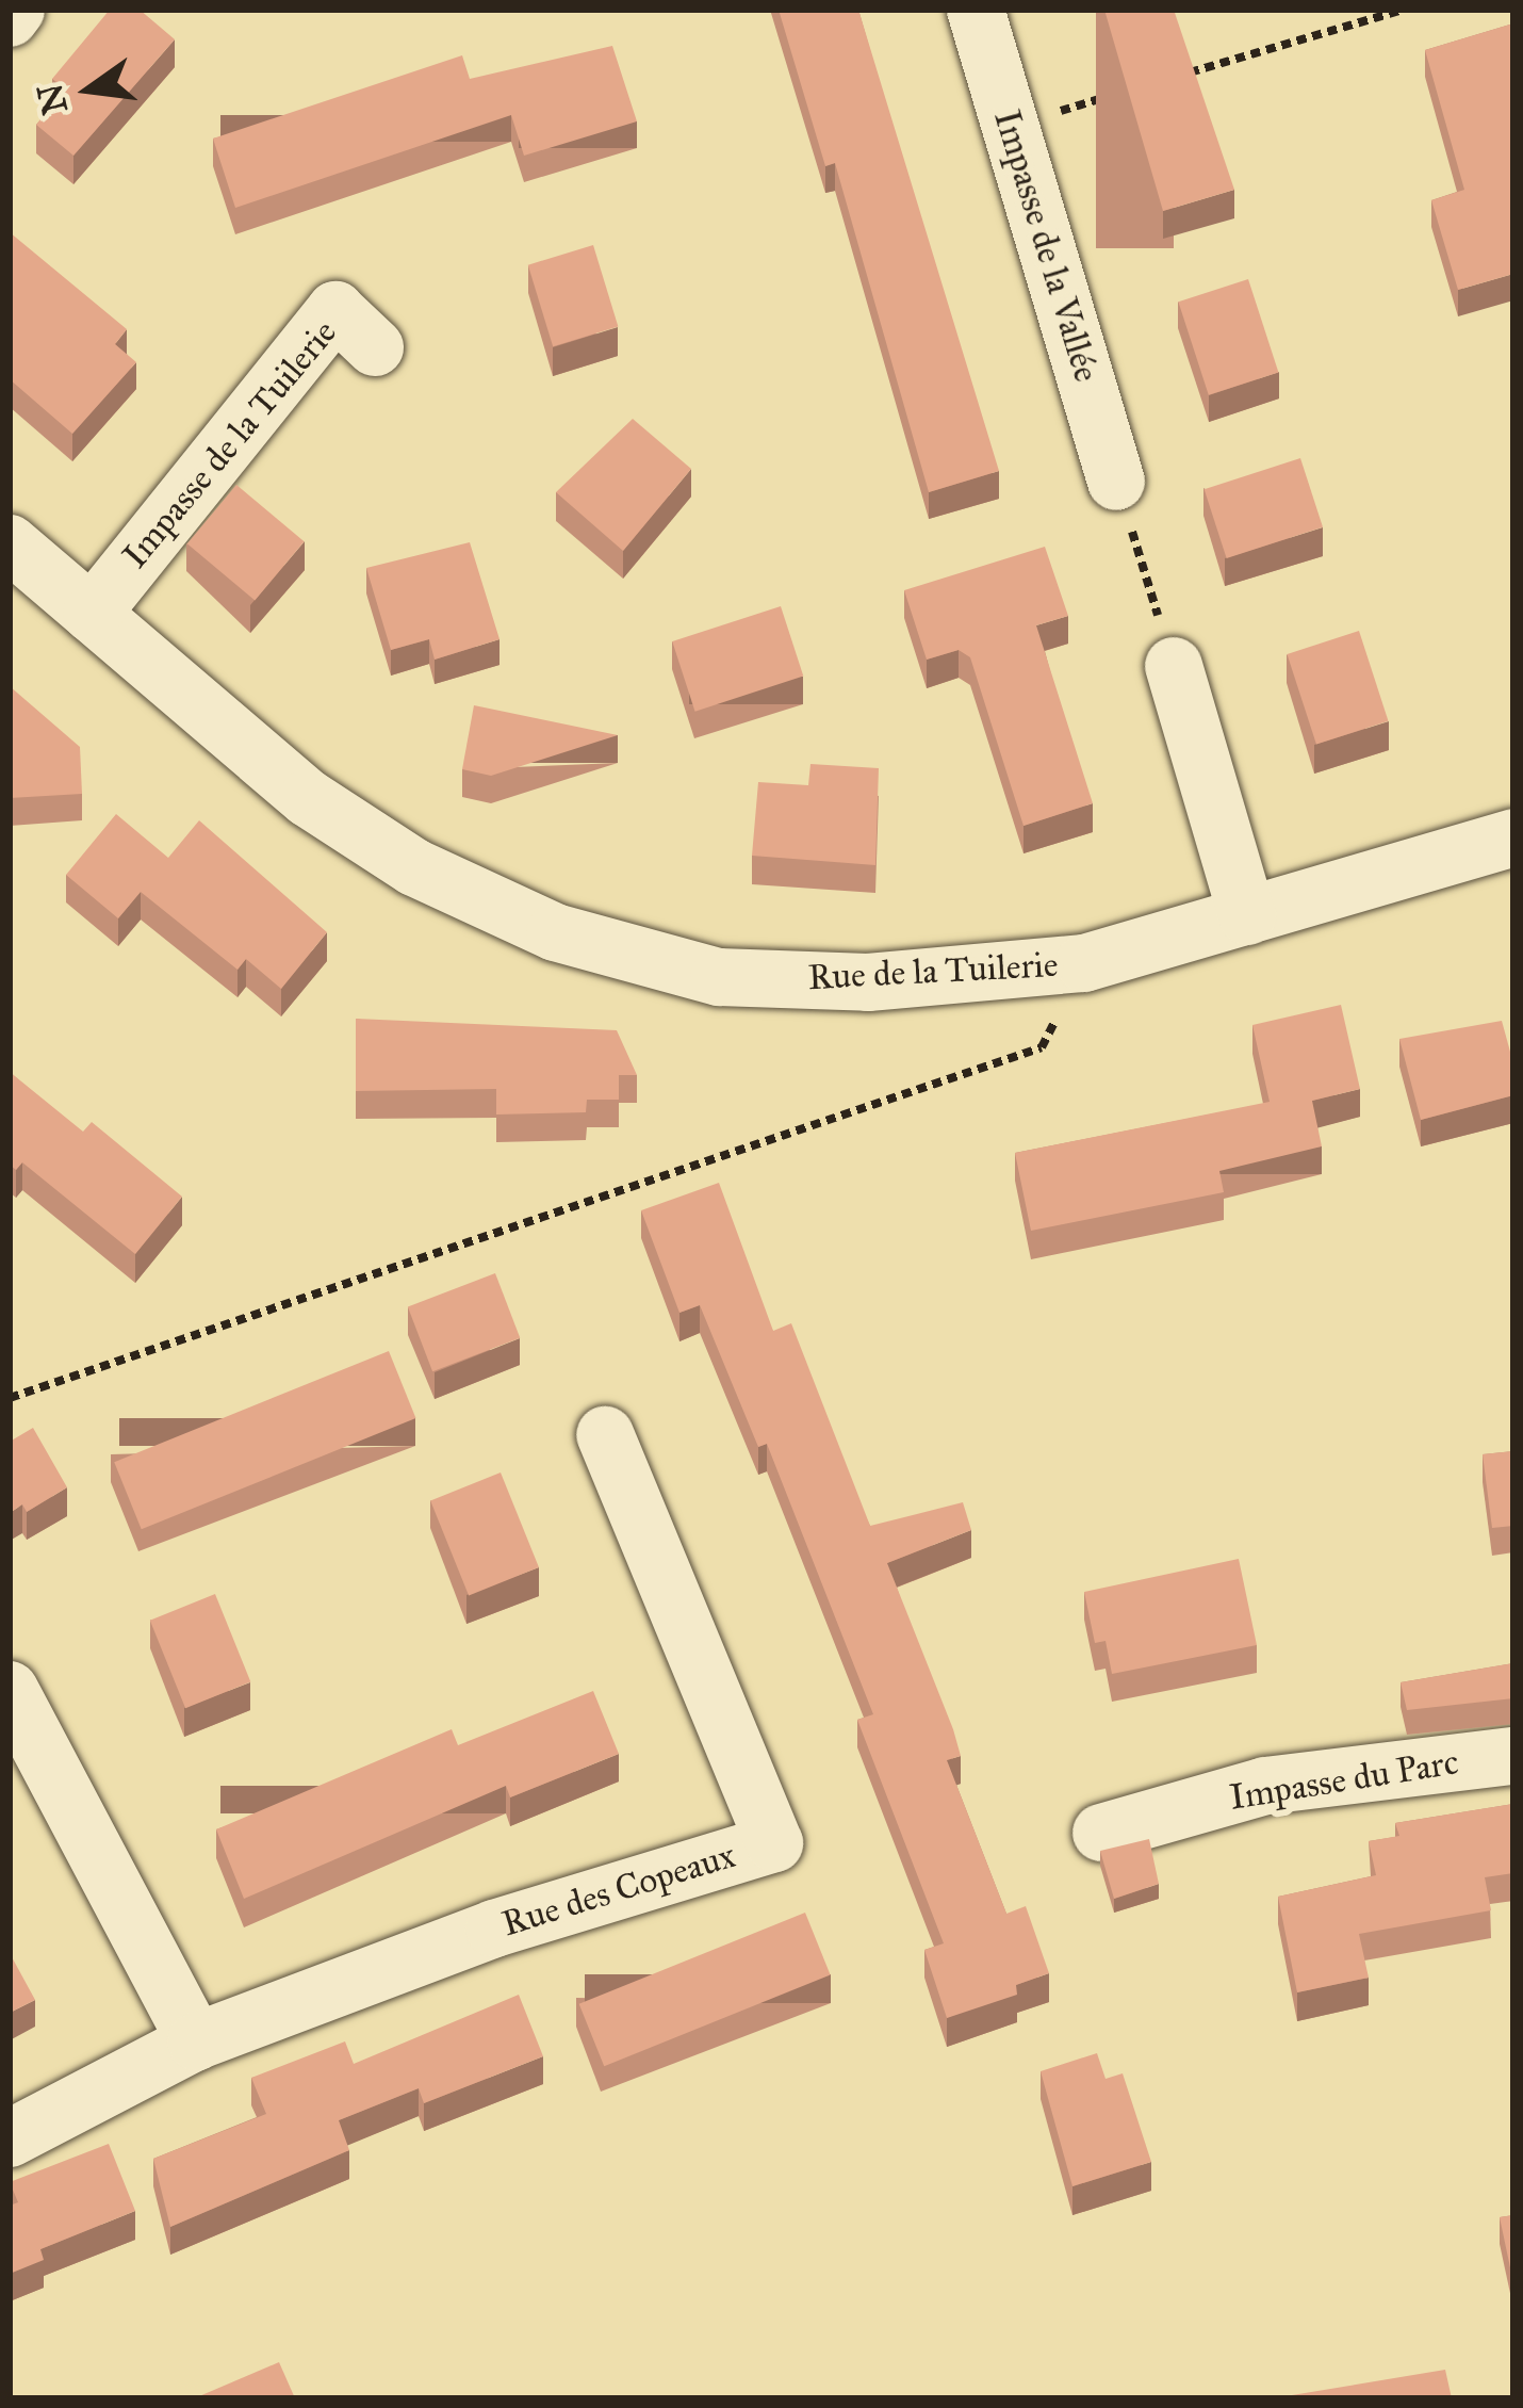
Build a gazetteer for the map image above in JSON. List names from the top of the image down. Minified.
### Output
{"streets":{"street":["Impasse de la Vallée","Impasse de la Tuilerie","Rue de la Tuilerie","Impasse du Parc","Rue des Copeaux"]},"crossings":[["Impasse de la Tuilerie","Rue de la Tuilerie"]],"north":"left"}
